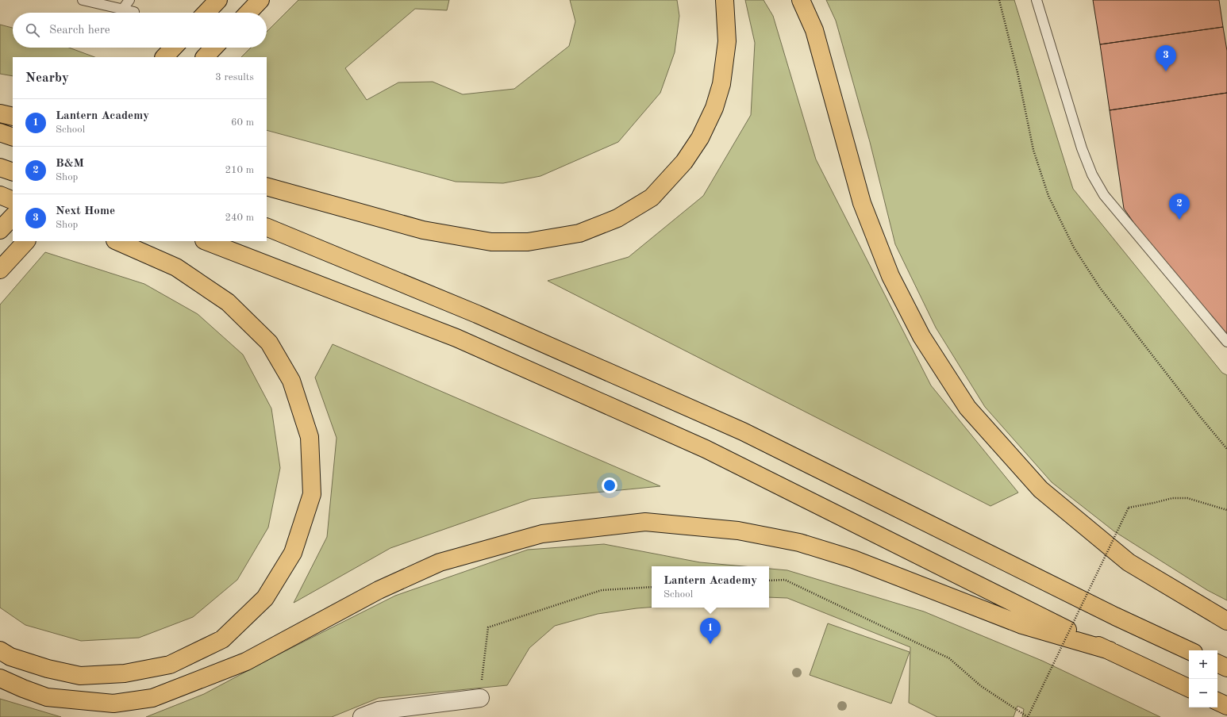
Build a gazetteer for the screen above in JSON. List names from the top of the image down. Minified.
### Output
{"page":{"search":"Search here","pins":["3","2","1"],"heading":["Nearby","3 results"],"list":[{"mark":"1","name":"Lantern Academy","note":"School","value":"60 m"},{"mark":"2","name":"B&M","note":"Shop","value":"210 m"},{"mark":"3","name":"Next Home","note":"Shop","value":"240 m"}],"popup":["Lantern Academy","School"],"map_buttons":["+","−"]}}
